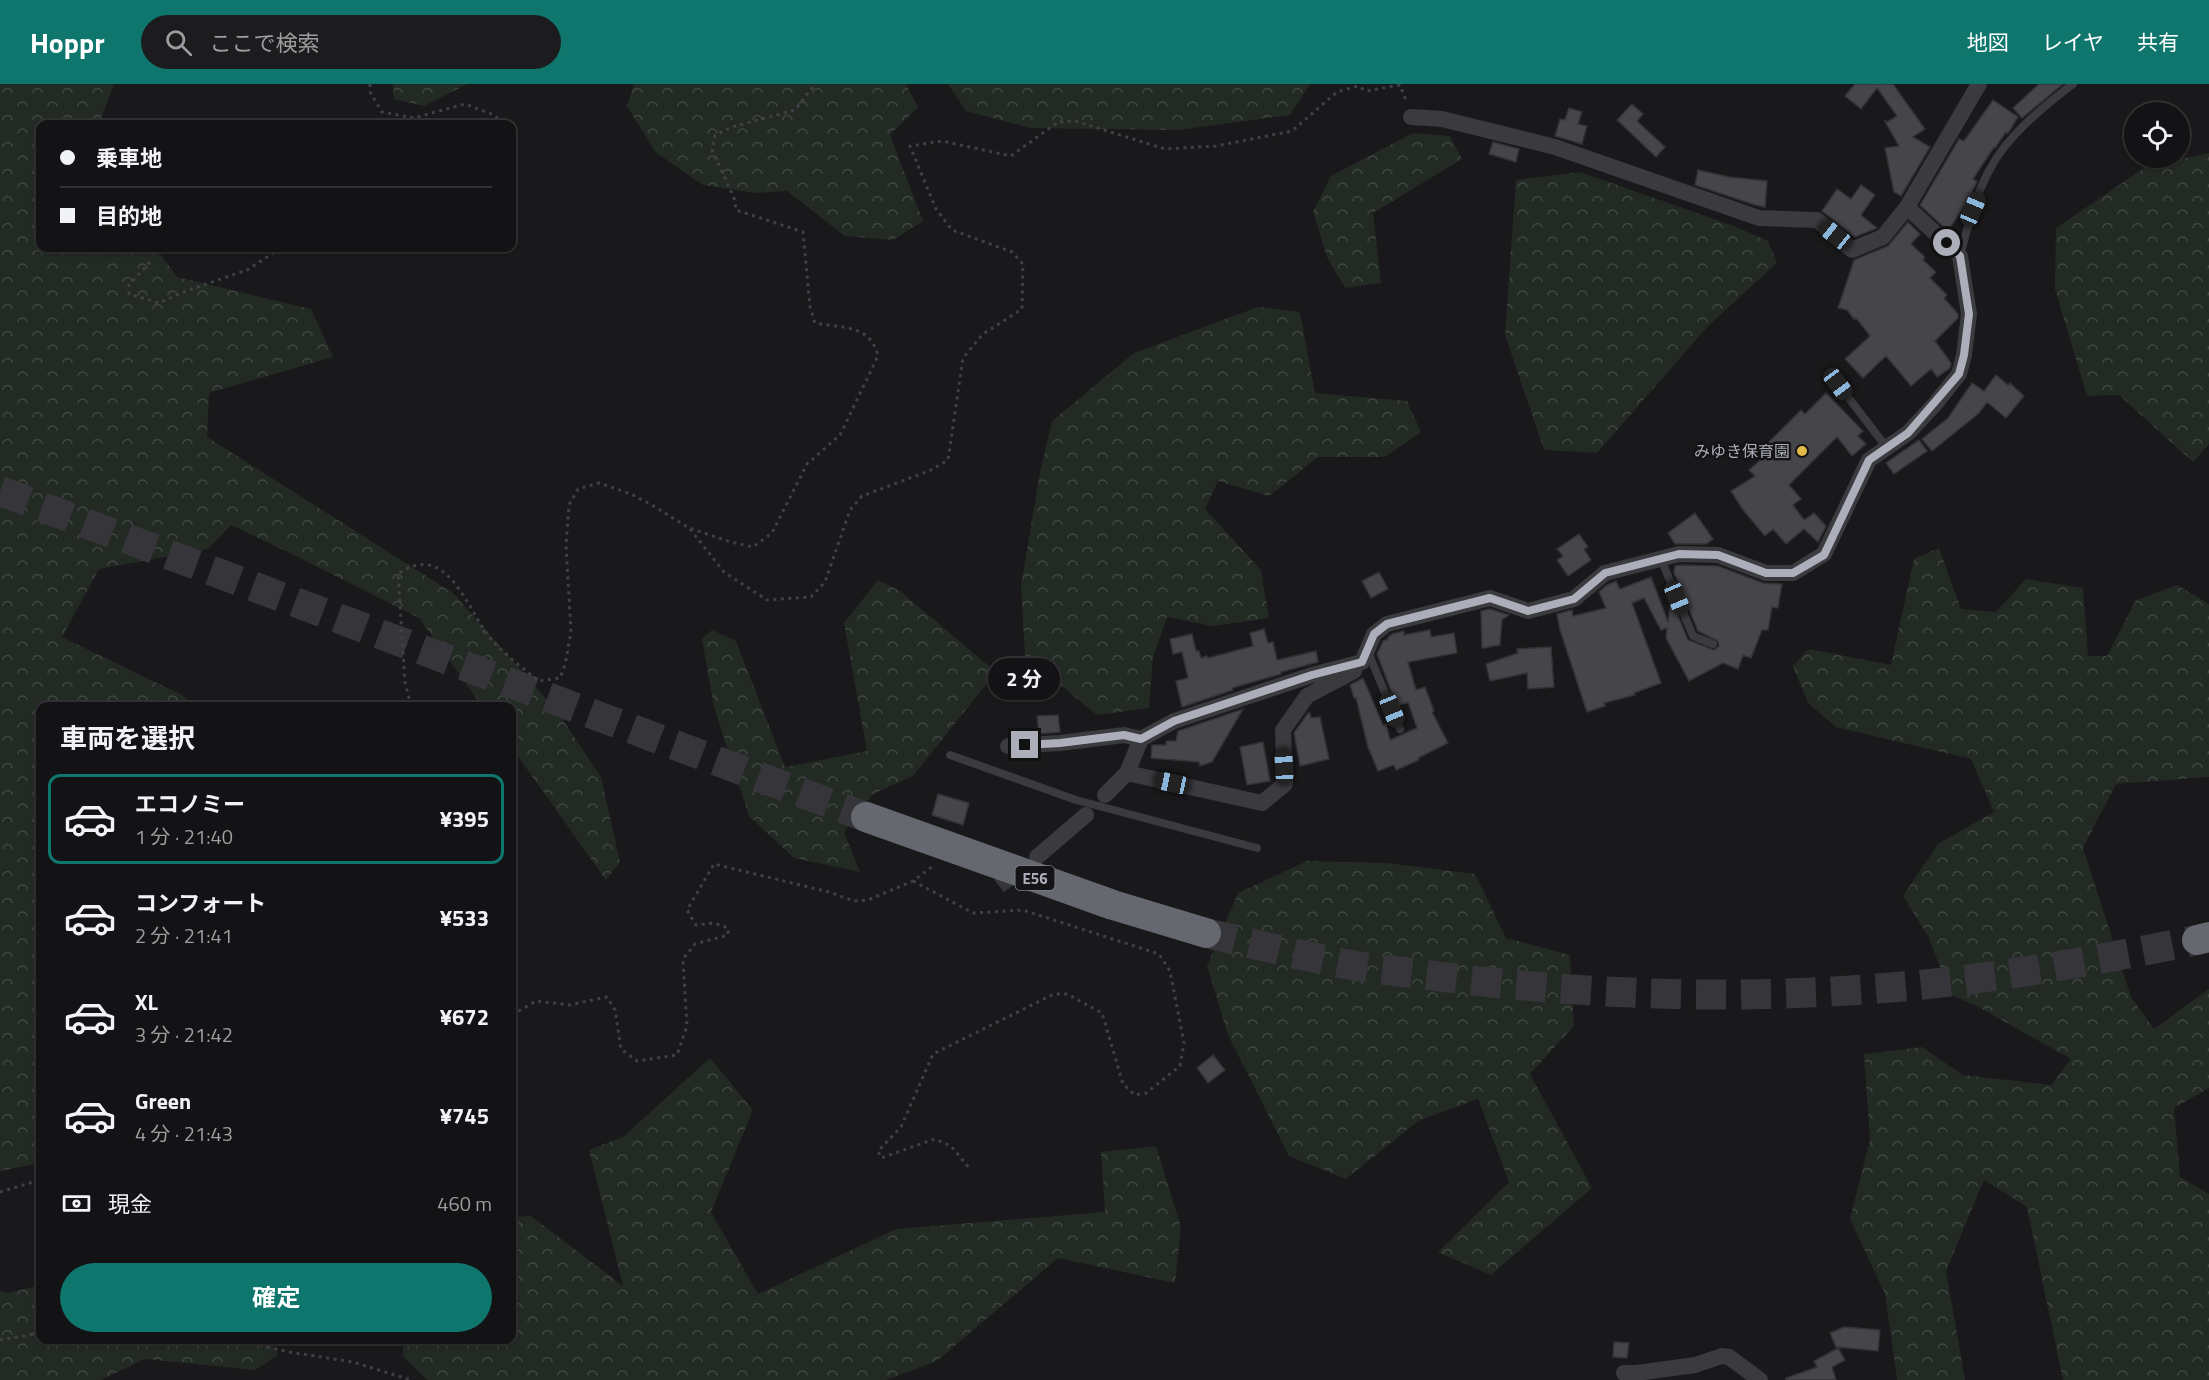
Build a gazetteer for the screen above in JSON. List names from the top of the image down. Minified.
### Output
{"streets":{"highway":["E56"]},"places":["みゆき保育園"],"page":{"header":"Hoppr","search":"ここで検索","nav":["地図","レイヤ","共有"],"banner":["乗車地","目的地"],"bubble":"2 分","heading":"車両を選択","list":[{"name":"エコノミー","note":"1 分 · 21:40","value":"¥395"},{"name":"コンフォート","note":"2 分 · 21:41","value":"¥533"},{"name":"XL","note":"3 分 · 21:42","value":"¥672"},{"name":"Green","note":"4 分 · 21:43","value":"¥745"}],"pay":["現金","460 m"],"buttons":"確定"}}
